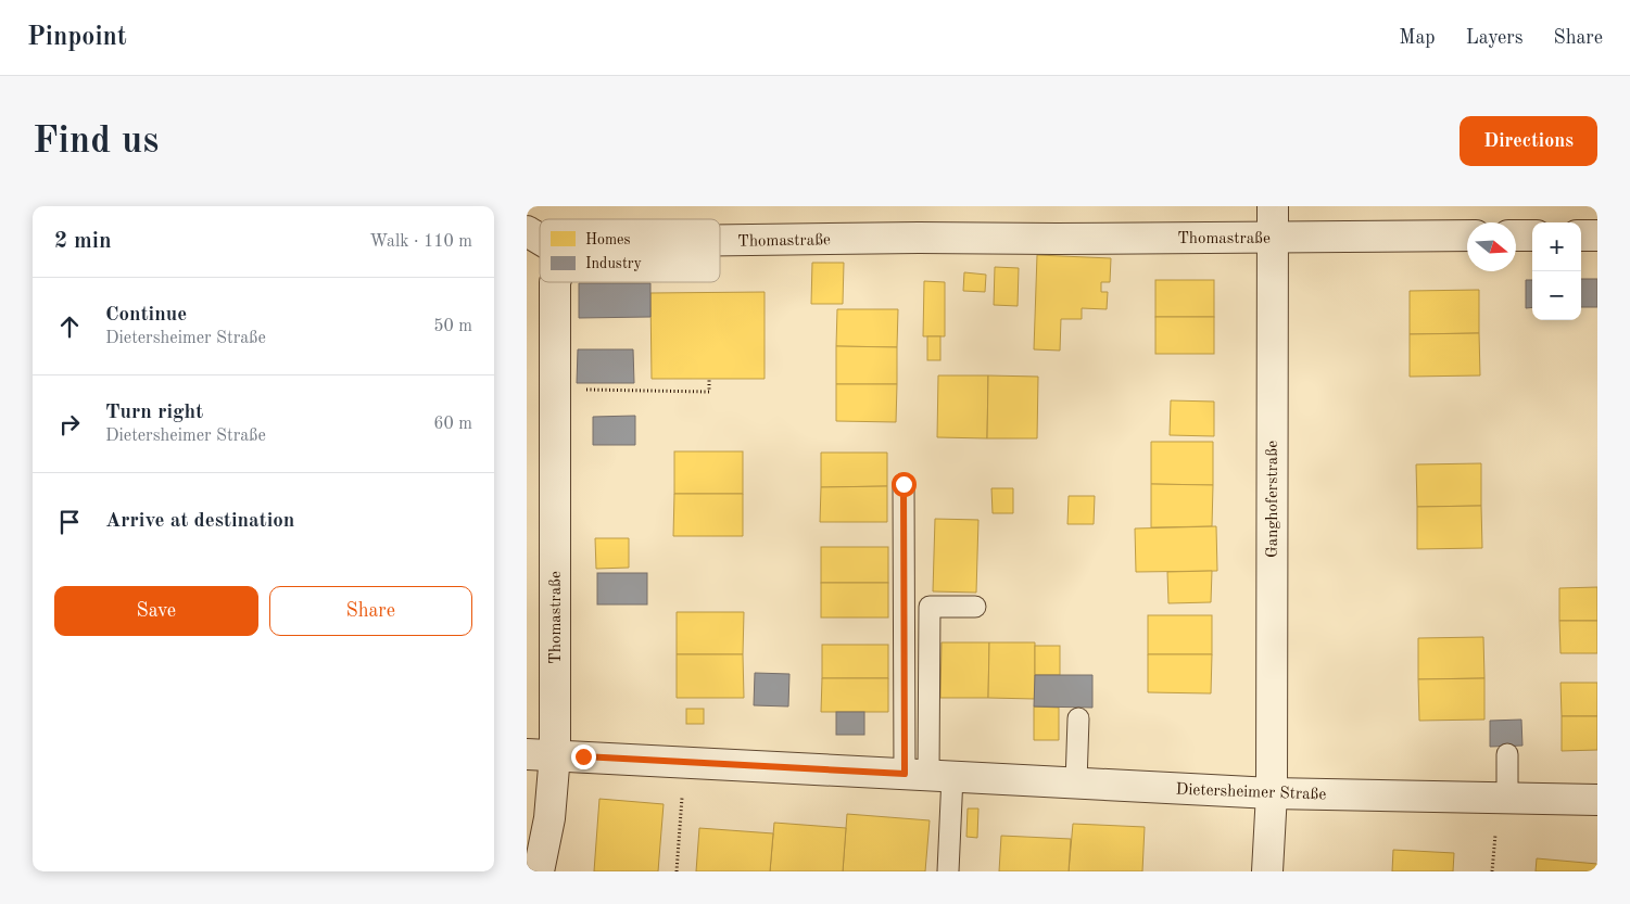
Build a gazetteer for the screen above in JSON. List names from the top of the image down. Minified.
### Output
{"streets":{"street":["Thomastraße","Ganghoferstraße","Dietersheimer Straße"]},"crossings":[["Thomastraße","Ganghoferstraße"],["Thomastraße","Dietersheimer Straße"],["Ganghoferstraße","Dietersheimer Straße"]],"legend":["Homes","Industry"],"north":"right","page":{"header":"Pinpoint","nav":["Map","Layers","Share"],"buttons":["Directions",["Save","Share"]],"title":"Find us","heading":["2 min","Walk · 110 m"],"map_buttons":["+","−"],"list":[["Continue","Dietersheimer Straße","50 m"],["Turn right","Dietersheimer Straße","60 m"],"Arrive at destination"]}}
